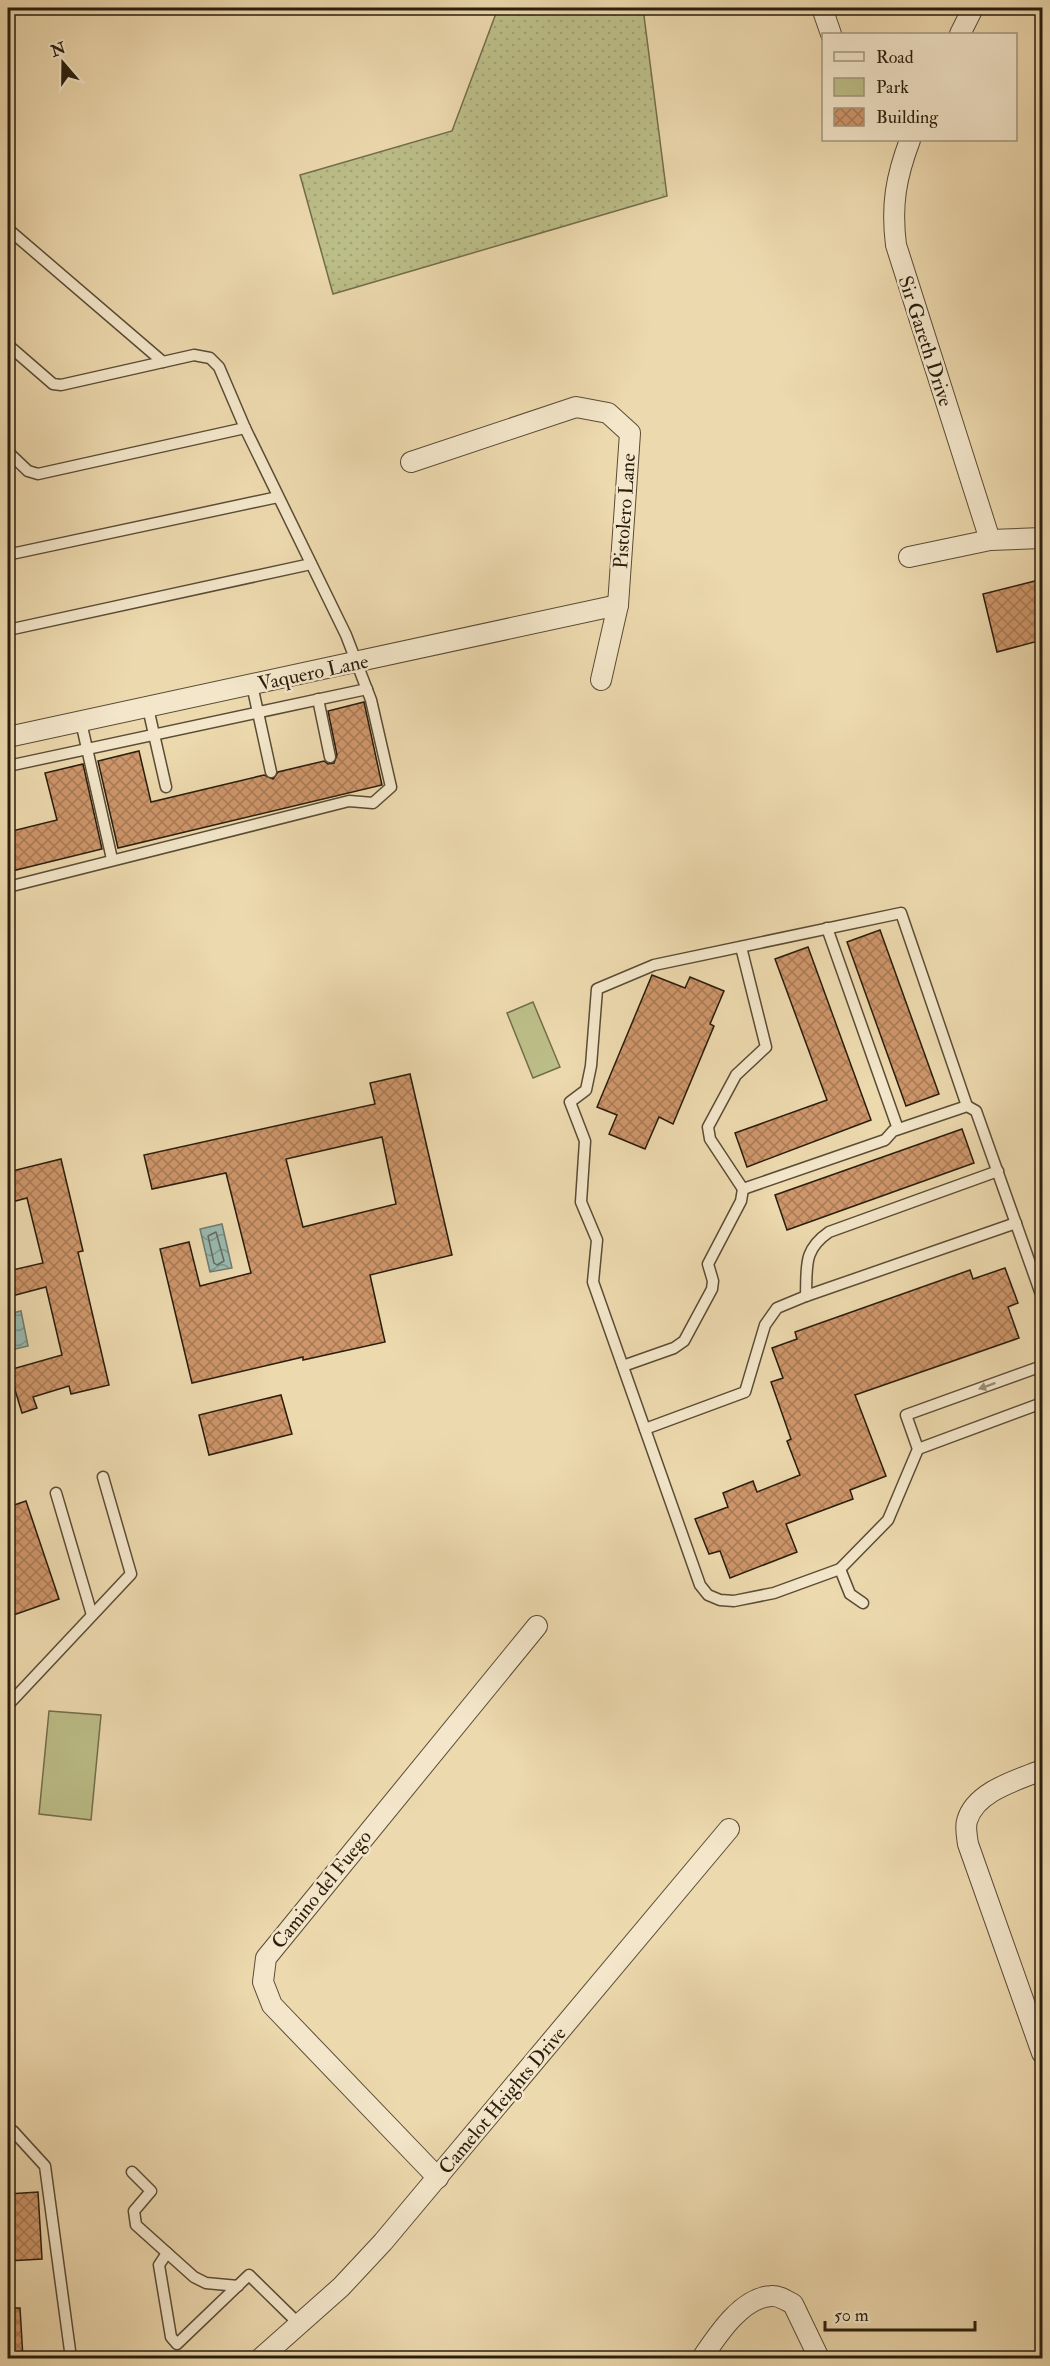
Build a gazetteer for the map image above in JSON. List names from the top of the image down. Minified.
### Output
{"streets":{"street":["Sir Gareth Drive","Pistolero Lane","Vaquero Lane","Camino del Fuego","Camelot Heights Drive"]},"crossings":[["Pistolero Lane","Vaquero Lane"],["Camino del Fuego","Camelot Heights Drive"]],"legend":["Road","Park","Building"],"scale_bar":"50 m","north":"top"}
